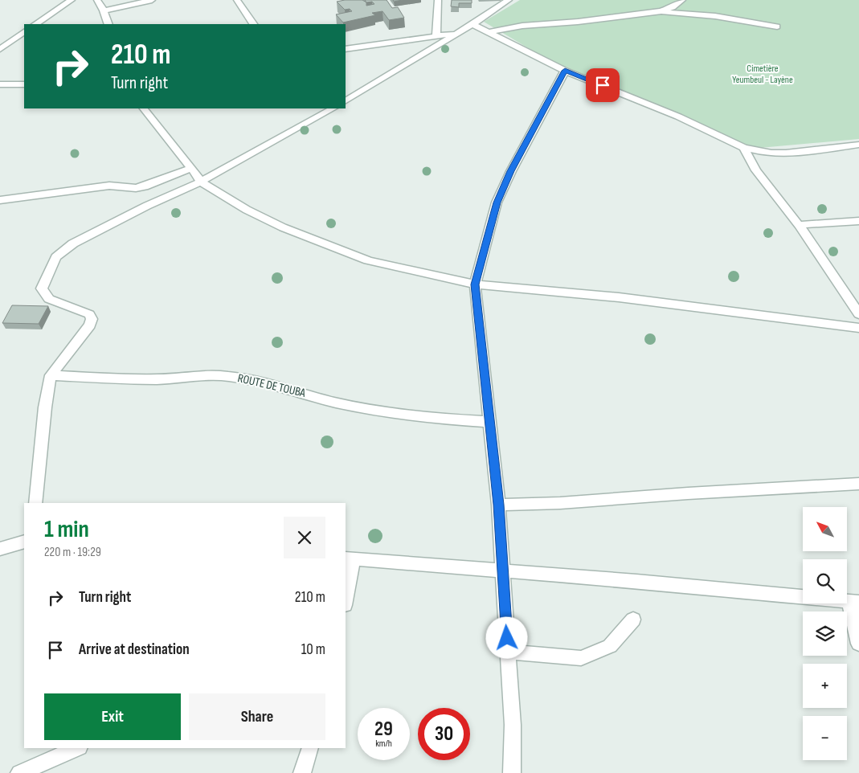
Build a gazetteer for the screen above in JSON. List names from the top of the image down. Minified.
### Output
{"streets":{"street":["ROUTE DE TOUBA"]},"parks":["Cimetière Yeumbeul - Layène"],"north":"top left","page":{"turn":["210 m","Turn right"],"heading":["1 min","220 m · 19:29"],"map_buttons":["+","−"],"list":[{"name":"Turn right","value":"210 m"},{"name":"Arrive at destination","value":"10 m"}],"buttons":["Exit","Share"],"speed":"29 km/h","limit":"30"}}
